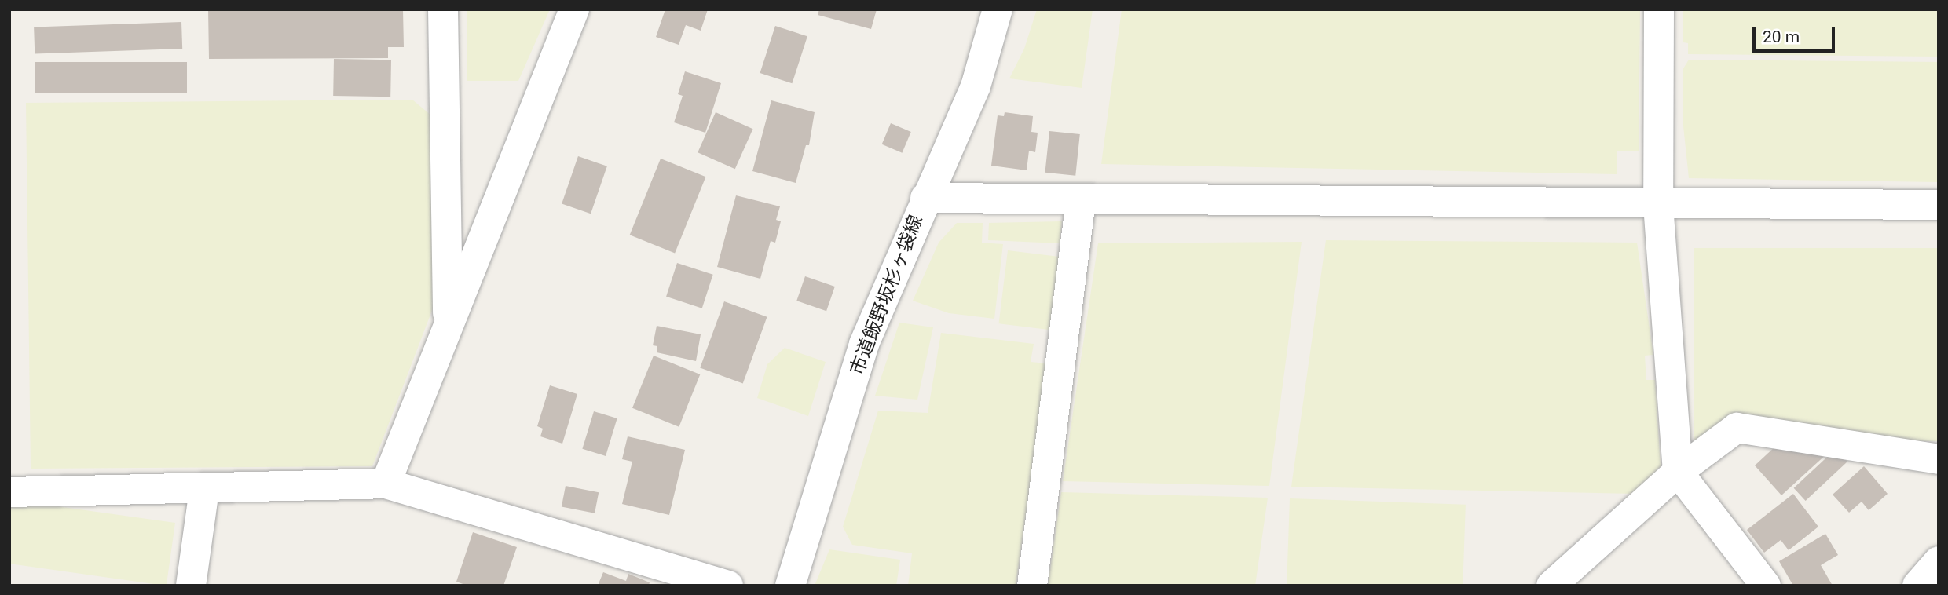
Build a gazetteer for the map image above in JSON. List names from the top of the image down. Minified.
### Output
{"streets":{"street":["市道飯野坂杉ヶ袋線"]},"scale_bar":"20 m"}
